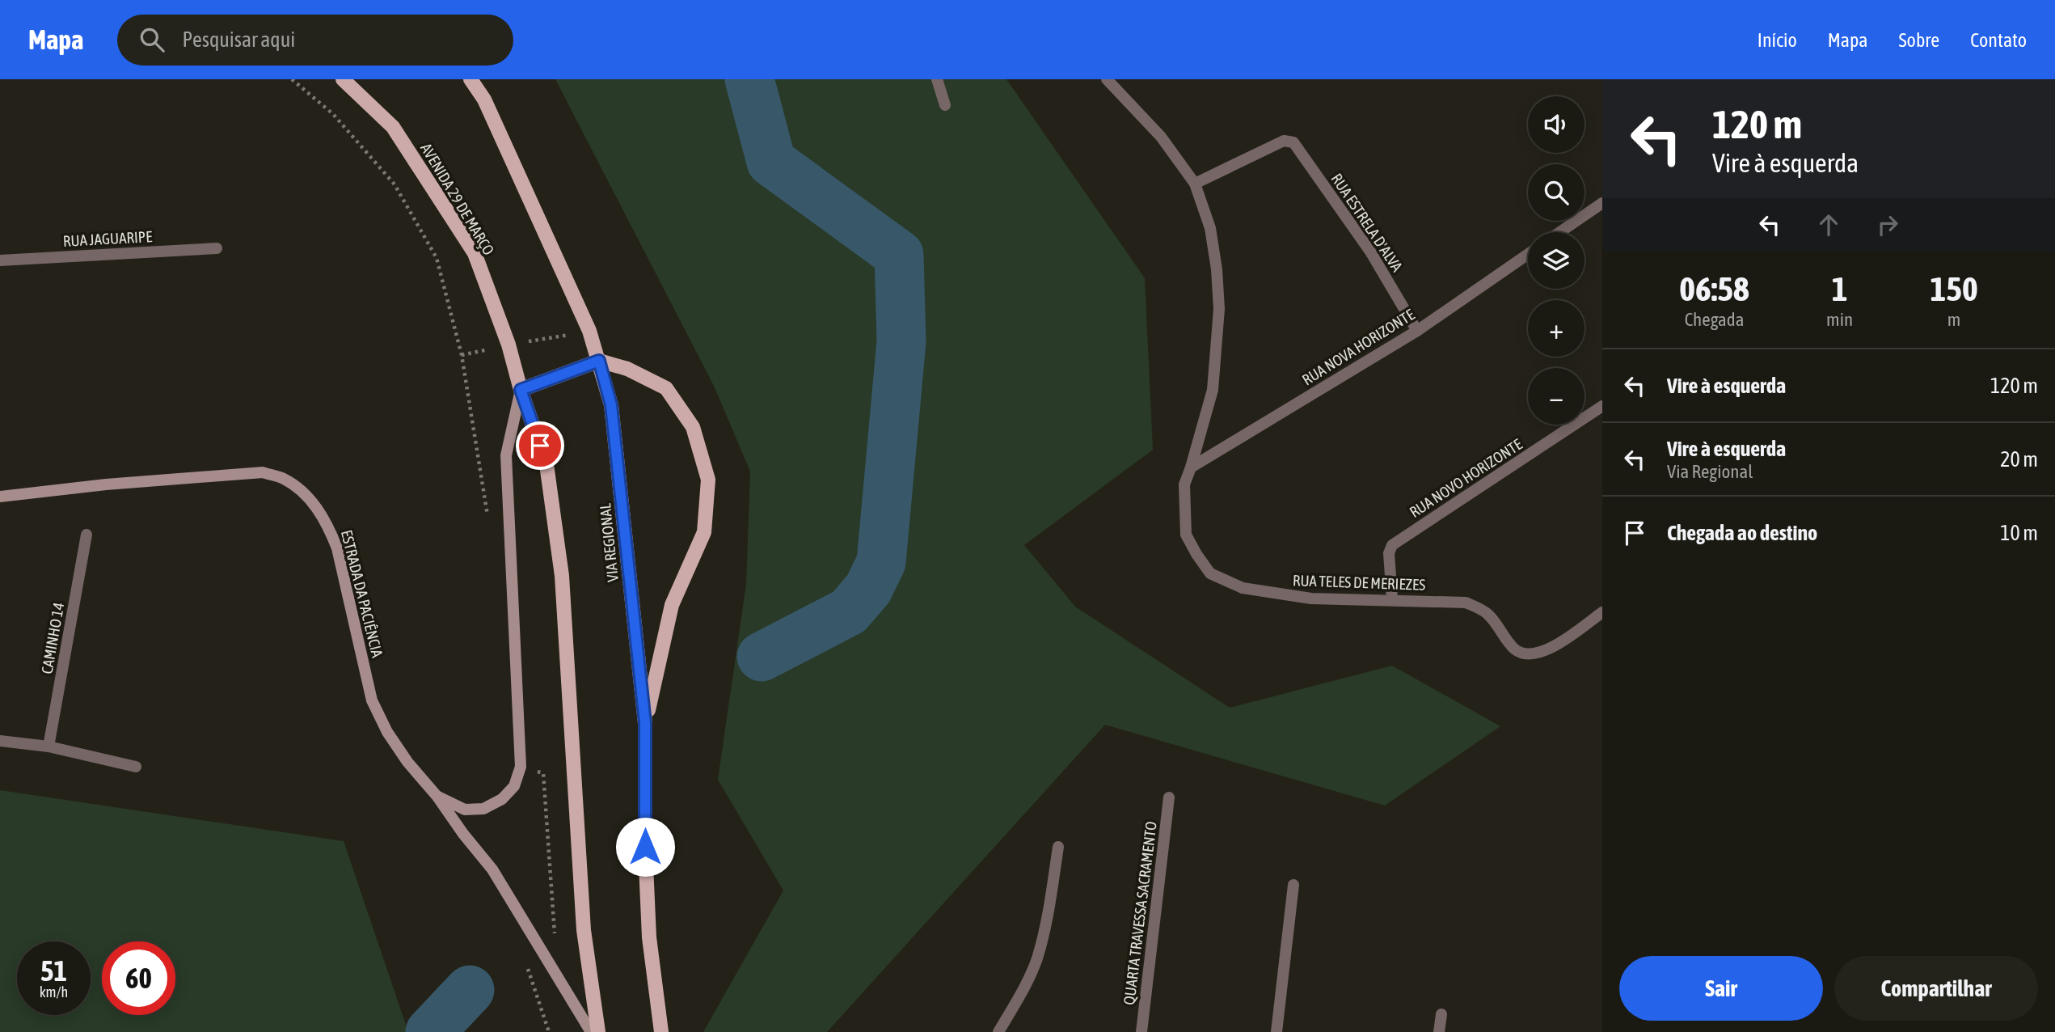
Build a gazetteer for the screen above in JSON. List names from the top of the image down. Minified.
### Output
{"streets":{"main road":["AVENIDA 29 DE MARÇO","VIA REGIONAL","ESTRADA DA PACIÊNCIA"],"street":["RUA ESTRELA D'ALVA","RUA JAGUARIPE","RUA NOVA HORIZONTE","RUA NOVO HORIZONTE","RUA TELES DE MERIEZES","CAMINHO 14","QUARTA TRAVESSA SACRAMENTO"]},"crossings":[["AVENIDA 29 DE MARÇO","ESTRADA DA PACIÊNCIA"],["RUA ESTRELA D'ALVA","RUA NOVA HORIZONTE"],["RUA ESTRELA D'ALVA","RUA TELES DE MERIEZES"],["RUA NOVA HORIZONTE","RUA TELES DE MERIEZES"],["RUA NOVO HORIZONTE","RUA TELES DE MERIEZES"]],"page":{"header":"Mapa","search":"Pesquisar aqui","nav":["Início","Mapa","Sobre","Contato"],"turn":["120 m","Vire à esquerda"],"map_buttons":["+","−"],"eta":["06:58","Chegada","1","min","150","m"],"list":[{"name":"Vire à esquerda","value":"120 m"},{"name":"Vire à esquerda","note":"Via Regional","value":"20 m"},{"name":"Chegada ao destino","value":"10 m"}],"speed":"51 km/h","limit":"60","buttons":["Sair","Compartilhar"]}}
